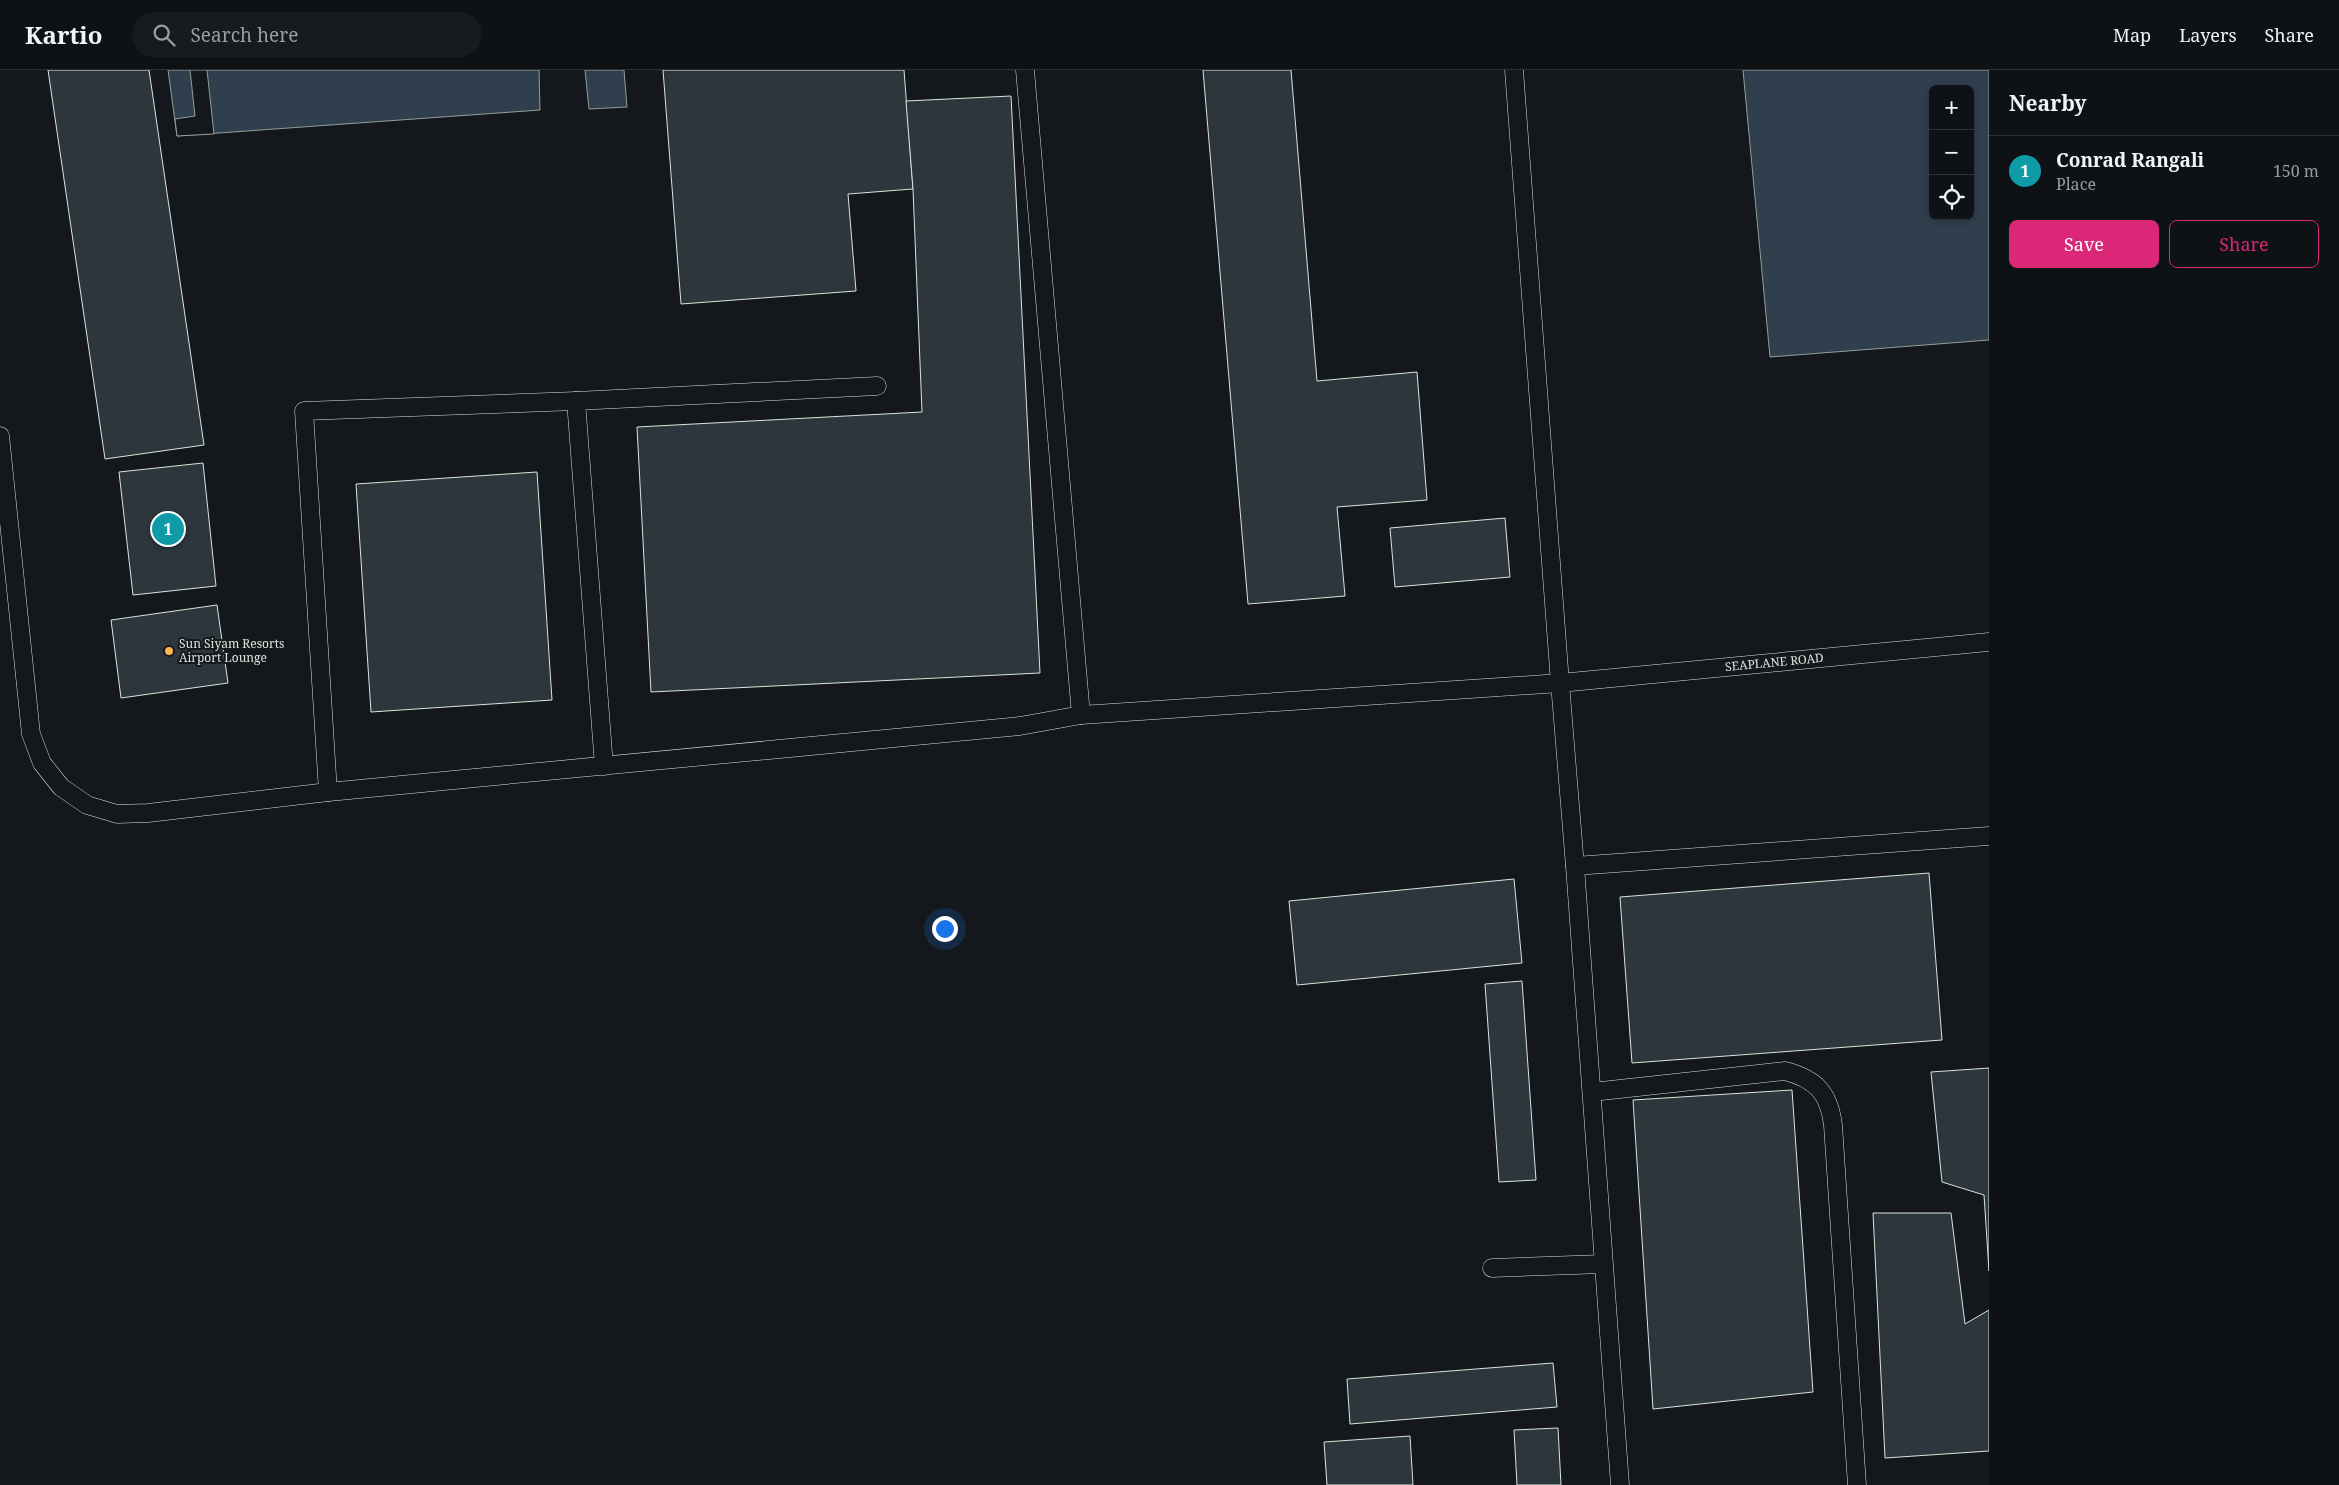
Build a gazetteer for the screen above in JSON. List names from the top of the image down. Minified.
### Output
{"streets":{"lane":["SEAPLANE ROAD"]},"places":["Sun Siyam Resorts Airport Lounge"],"page":{"header":"Kartio","search":"Search here","nav":["Map","Layers","Share"],"heading":"Nearby","map_buttons":["+","−"],"list":[{"mark":"1","name":"Conrad Rangali","note":"Place","value":"150 m"}],"buttons":["Save","Share"],"pins":"1"}}
